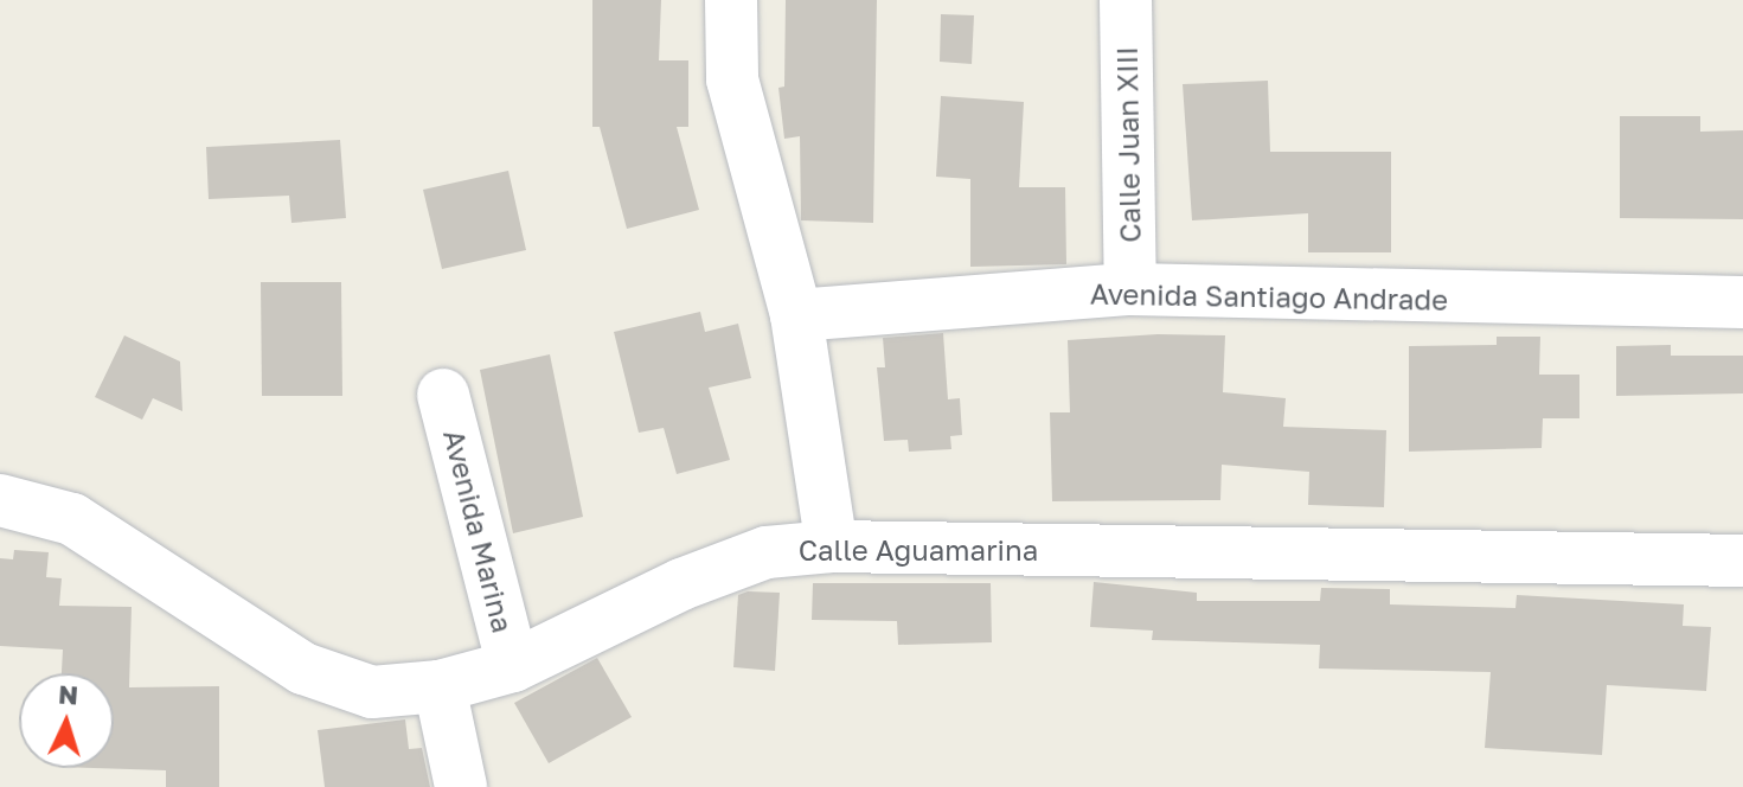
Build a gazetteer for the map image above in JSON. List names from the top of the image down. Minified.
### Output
{"streets":{"street":["Calle Juan XIII","Avenida Santiago Andrade","Avenida Marina","Calle Aguamarina"]},"crossings":[["Calle Juan XIII","Avenida Santiago Andrade"],["Avenida Marina","Calle Aguamarina"]],"north":"top"}
